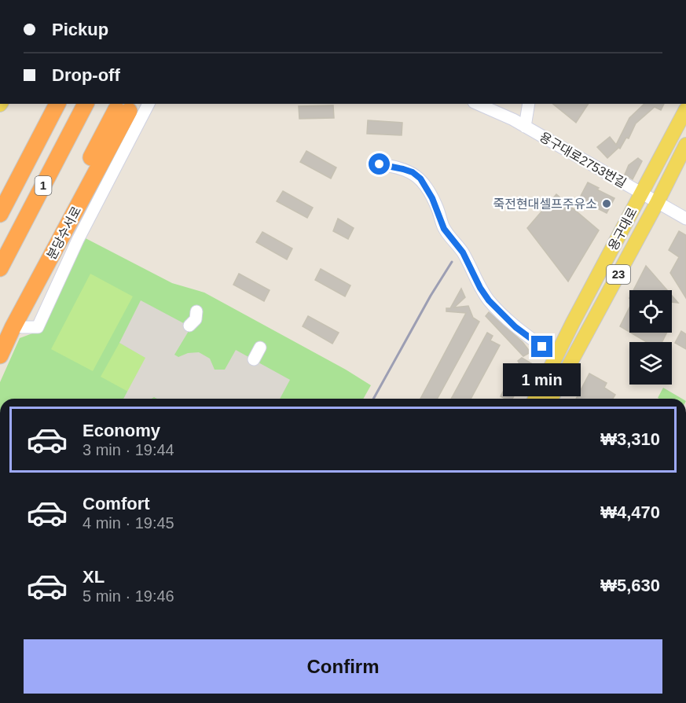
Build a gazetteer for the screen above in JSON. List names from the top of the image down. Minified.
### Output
{"streets":{"highway":["1","분당수서로"],"main road":["용구대로","23"],"street":["용구대로2753번길"]},"crossings":[["용구대로2753번길","용구대로"]],"places":["죽전현대셀프주유소"],"page":{"banner":["Pickup","Drop-off"],"bubble":"1 min","list":[{"name":"Economy","note":"3 min · 19:44","value":"₩3,310"},{"name":"Comfort","note":"4 min · 19:45","value":"₩4,470"},{"name":"XL","note":"5 min · 19:46","value":"₩5,630"}],"buttons":"Confirm"}}
